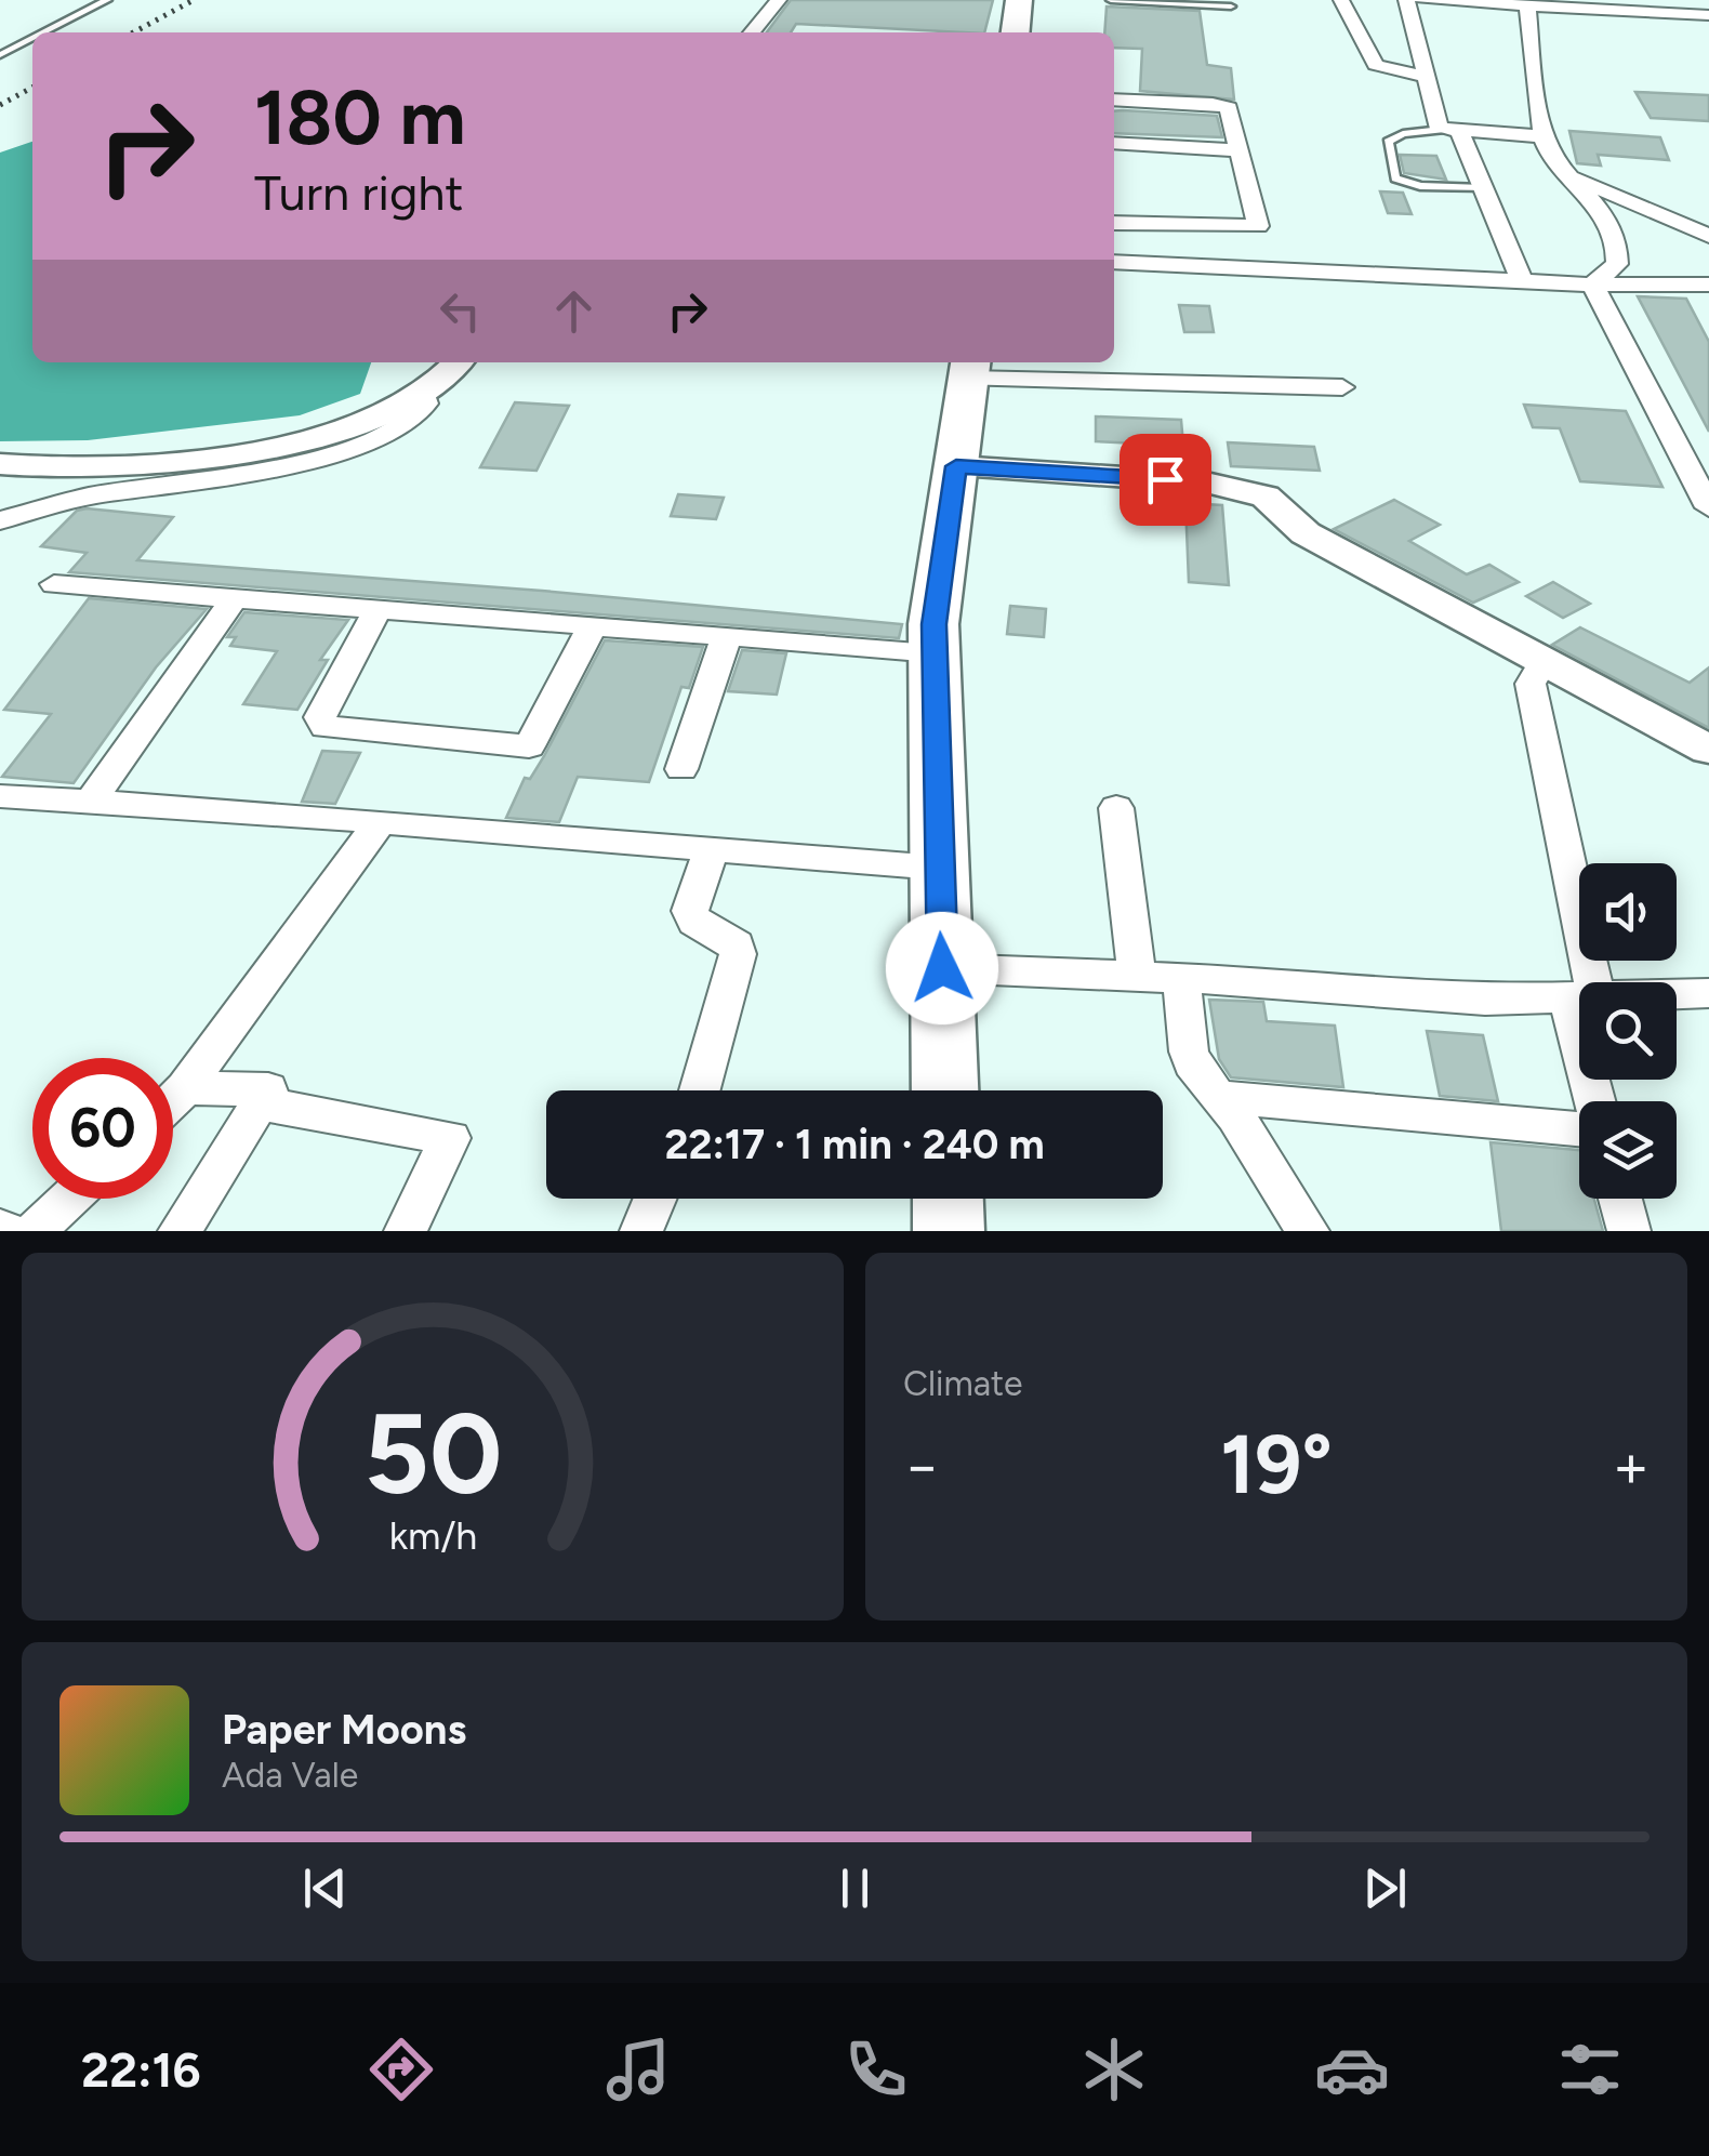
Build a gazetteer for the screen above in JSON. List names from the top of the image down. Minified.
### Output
{"page":{"turn":["180 m","Turn right"],"limit":"60","trip":"22:17 · 1 min · 240 m","tile":"Climate","heat":["−","19°","+"],"song":["Paper Moons","Ada Vale"],"tabs":"22:16","gauge":["50","km/h"]}}
